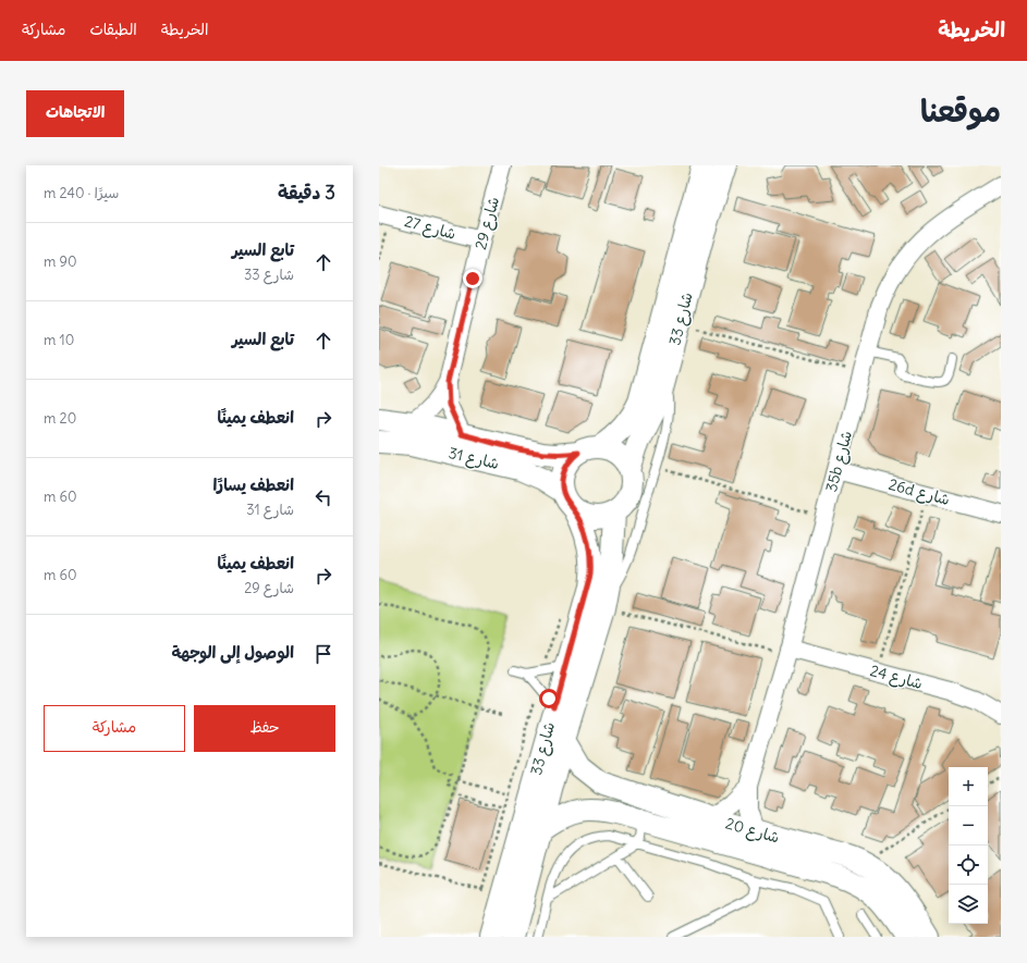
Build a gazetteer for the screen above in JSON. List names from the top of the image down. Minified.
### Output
{"streets":{"street":["شارع 29","شارع 27","شارع 33","شارع 31","35b شارع","26d شارع","شارع 24","شارع 20"]},"crossings":[["شارع 29","شارع 27"],["شارع 29","شارع 31"],["شارع 33","شارع 31"],["شارع 33","شارع 20"],["35b شارع","26d شارع"],["35b شارع","شارع 24"],["35b شارع","شارع 20"]],"page":{"header":"الخريطة","nav":["الخريطة","الطبقات","مشاركة"],"title":"موقعنا","buttons":["الاتجاهات",["حفظ","مشاركة"]],"heading":["3 دقيقة","سيرًا · 240 m"],"list":[["تابع السير","شارع 33","90 m"],["تابع السير","10 m"],["انعطف يمينًا","20 m"],["انعطف يسارًا","شارع 31","60 m"],["انعطف يمينًا","شارع 29","60 m"],"الوصول إلى الوجهة"],"map_buttons":["+","−"]}}
